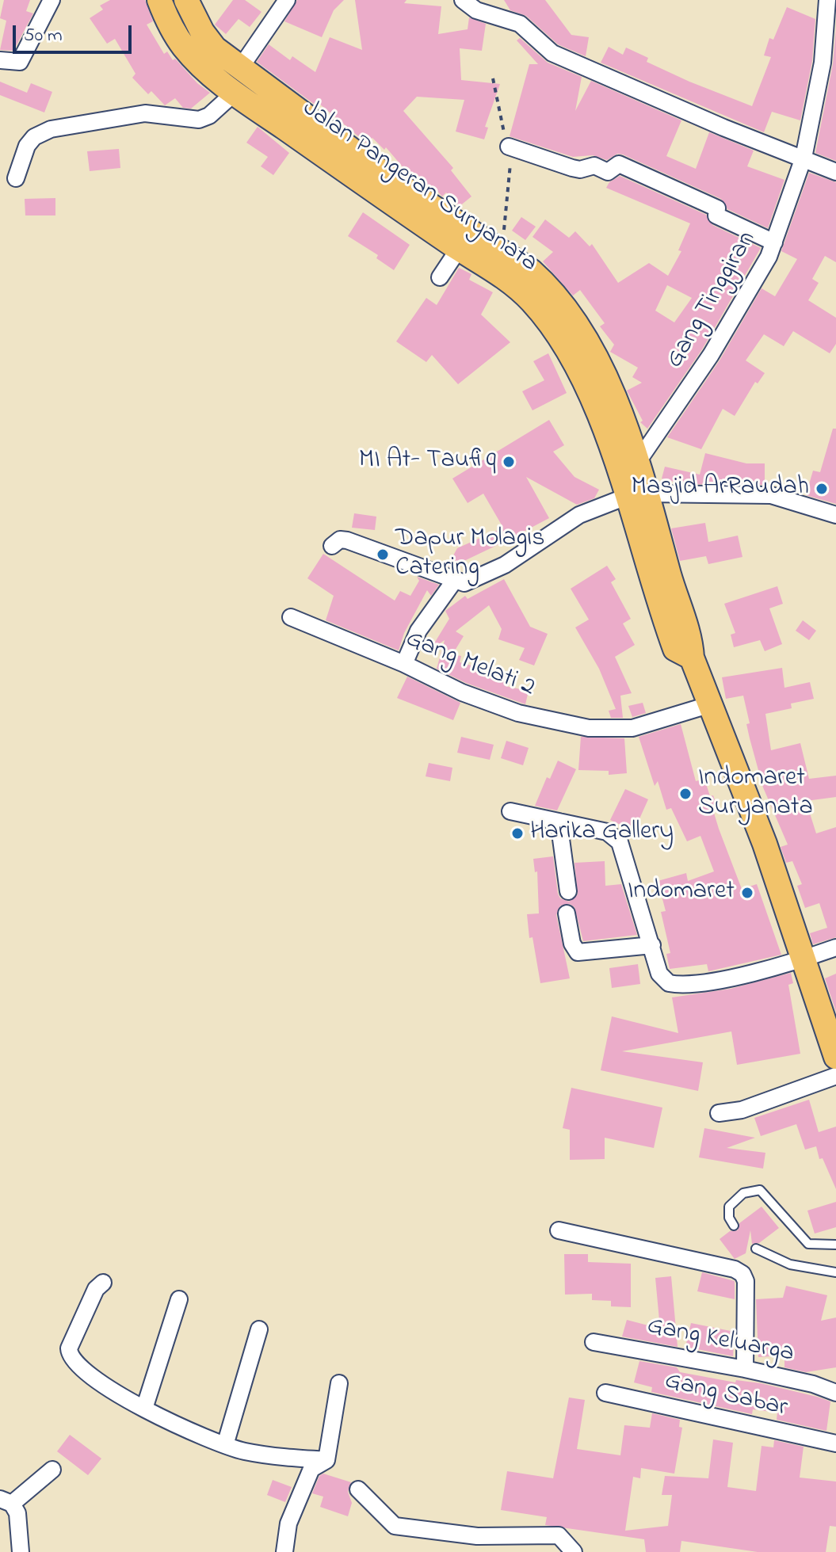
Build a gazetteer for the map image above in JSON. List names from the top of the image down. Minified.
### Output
{"streets":{"main road":["Jalan Pangeran Suryanata"],"street":["Gang Tinggiran","Gang Melati 2","Gang Keluarga","Gang Sabar"]},"crossings":[["Jalan Pangeran Suryanata","Gang Tinggiran"],["Jalan Pangeran Suryanata","Gang Melati 2"]],"places":["MI At- Taufiq","Masjid ArRaudah","Dapur Molagis Catering","Indomaret Suryanata","Harika Gallery","Indomaret"],"scale_bar":"50 m"}
